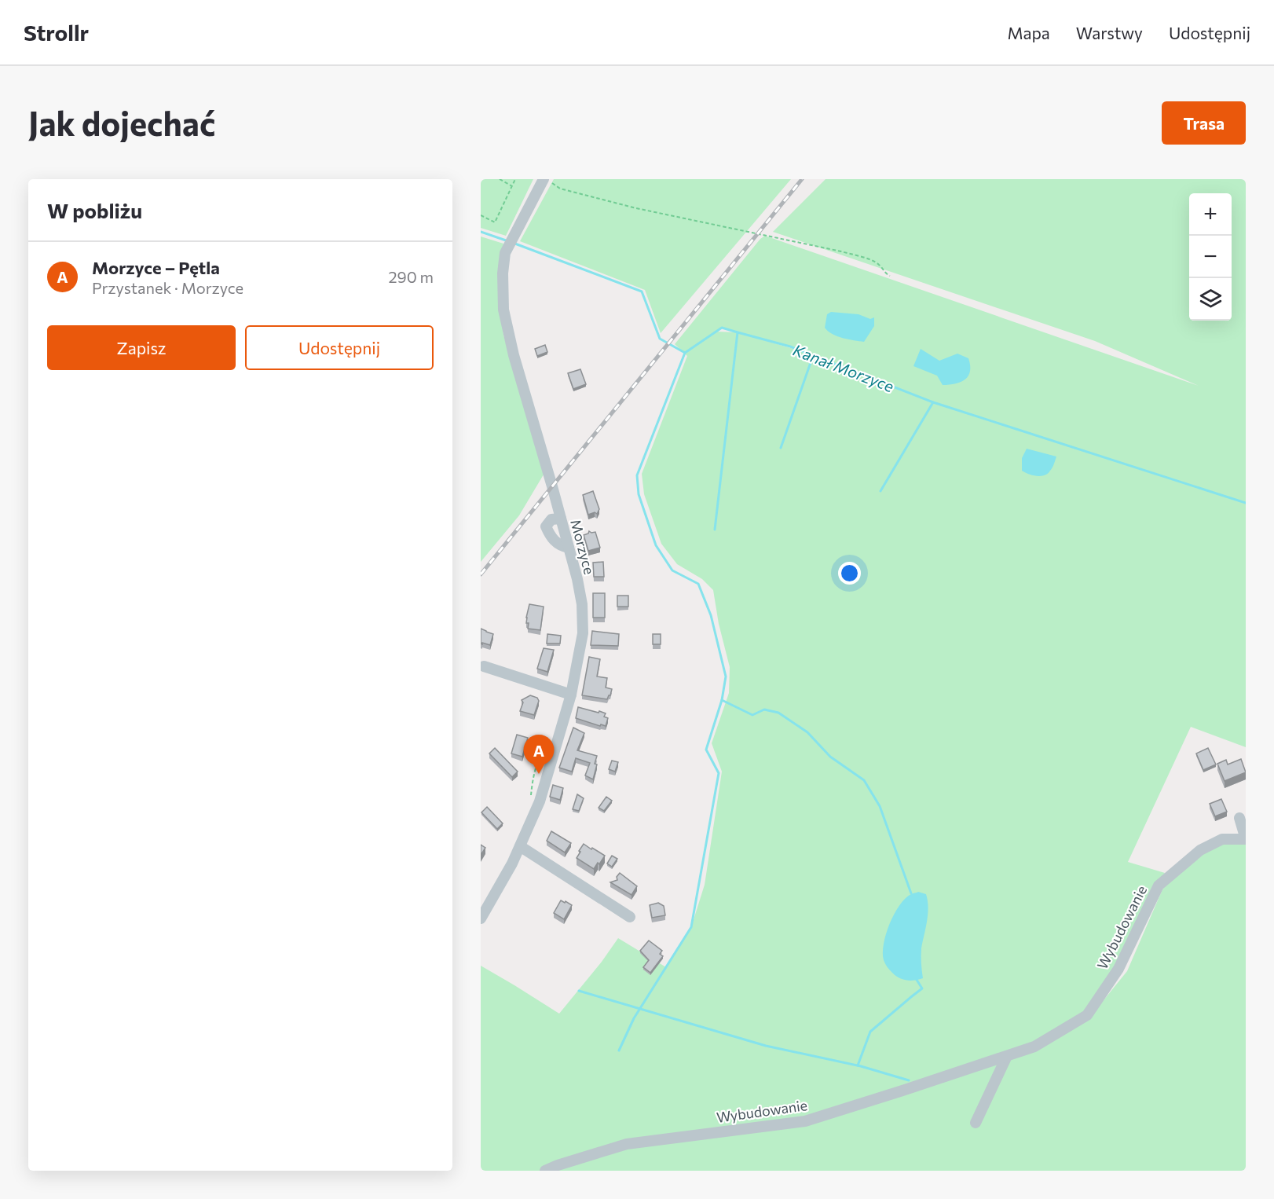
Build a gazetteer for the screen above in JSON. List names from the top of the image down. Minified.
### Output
{"streets":{"street":["Morzyce","Wybudowanie"]},"water":["Kanał Morzyce"],"page":{"header":"Strollr","nav":["Mapa","Warstwy","Udostępnij"],"buttons":["Trasa",["Zapisz","Udostępnij"]],"title":"Jak dojechać","heading":"W pobliżu","map_buttons":["+","−"],"list":[{"mark":"A","name":"Morzyce – Pętla","note":"Przystanek · Morzyce","value":"290 m"}],"pins":"A"}}
